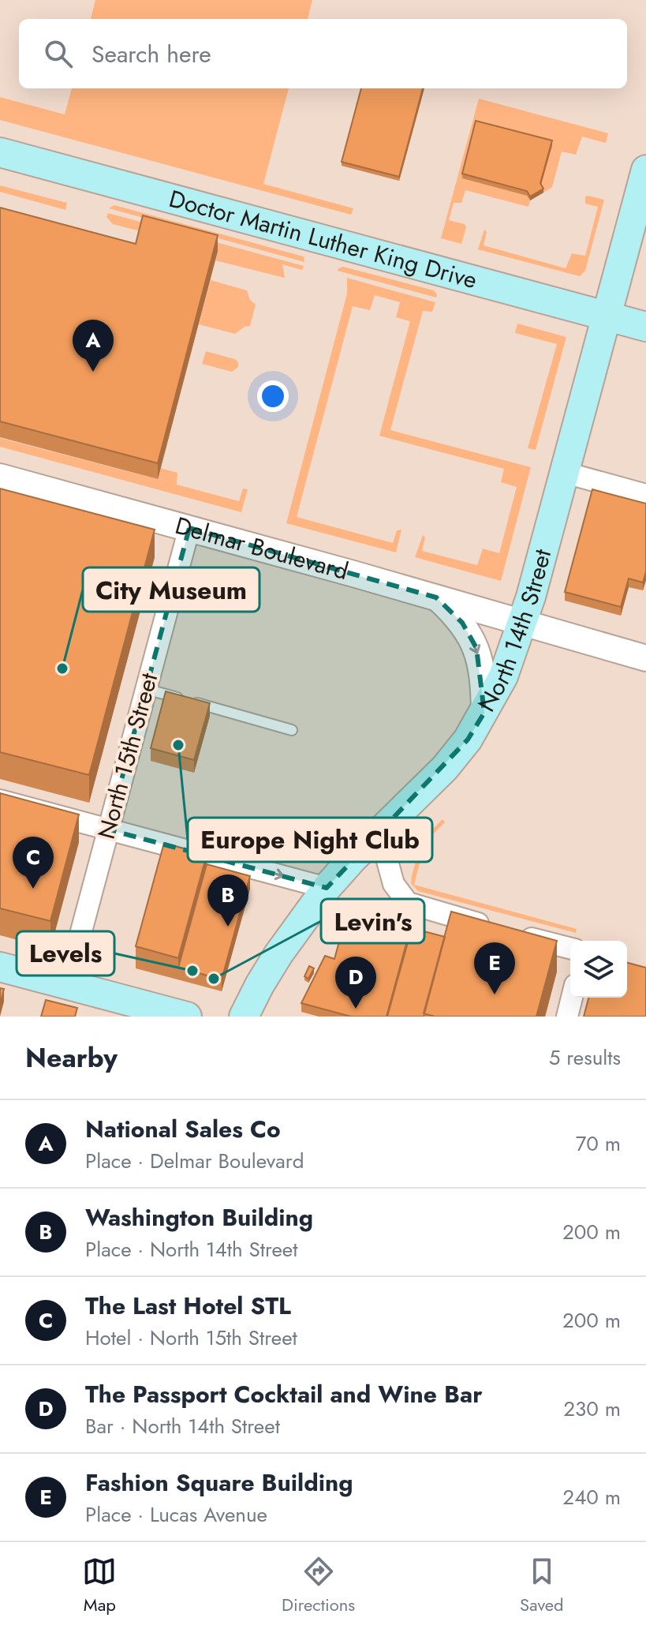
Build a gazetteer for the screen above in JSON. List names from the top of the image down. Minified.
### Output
{"streets":{"main road":["Doctor Martin Luther King Drive","North 14th Street"],"street":["Delmar Boulevard","North 15th Street"]},"crossings":[["Doctor Martin Luther King Drive","North 14th Street"],["Delmar Boulevard","North 14th Street"],["Delmar Boulevard","North 15th Street"]],"places":["City Museum","Europe Night Club","Levels","Levin's"],"page":{"search":"Search here","pins":["A","C","B","E","D"],"heading":["Nearby","5 results"],"list":[{"mark":"A","name":"National Sales Co","note":"Place · Delmar Boulevard","value":"70 m"},{"mark":"B","name":"Washington Building","note":"Place · North 14th Street","value":"200 m"},{"mark":"C","name":"The Last Hotel STL","note":"Hotel · North 15th Street","value":"200 m"},{"mark":"D","name":"The Passport Cocktail and Wine Bar","note":"Bar · North 14th Street","value":"230 m"},{"mark":"E","name":"Fashion Square Building","note":"Place · Lucas Avenue","value":"240 m"}],"nav":["Map","Directions","Saved"]}}
